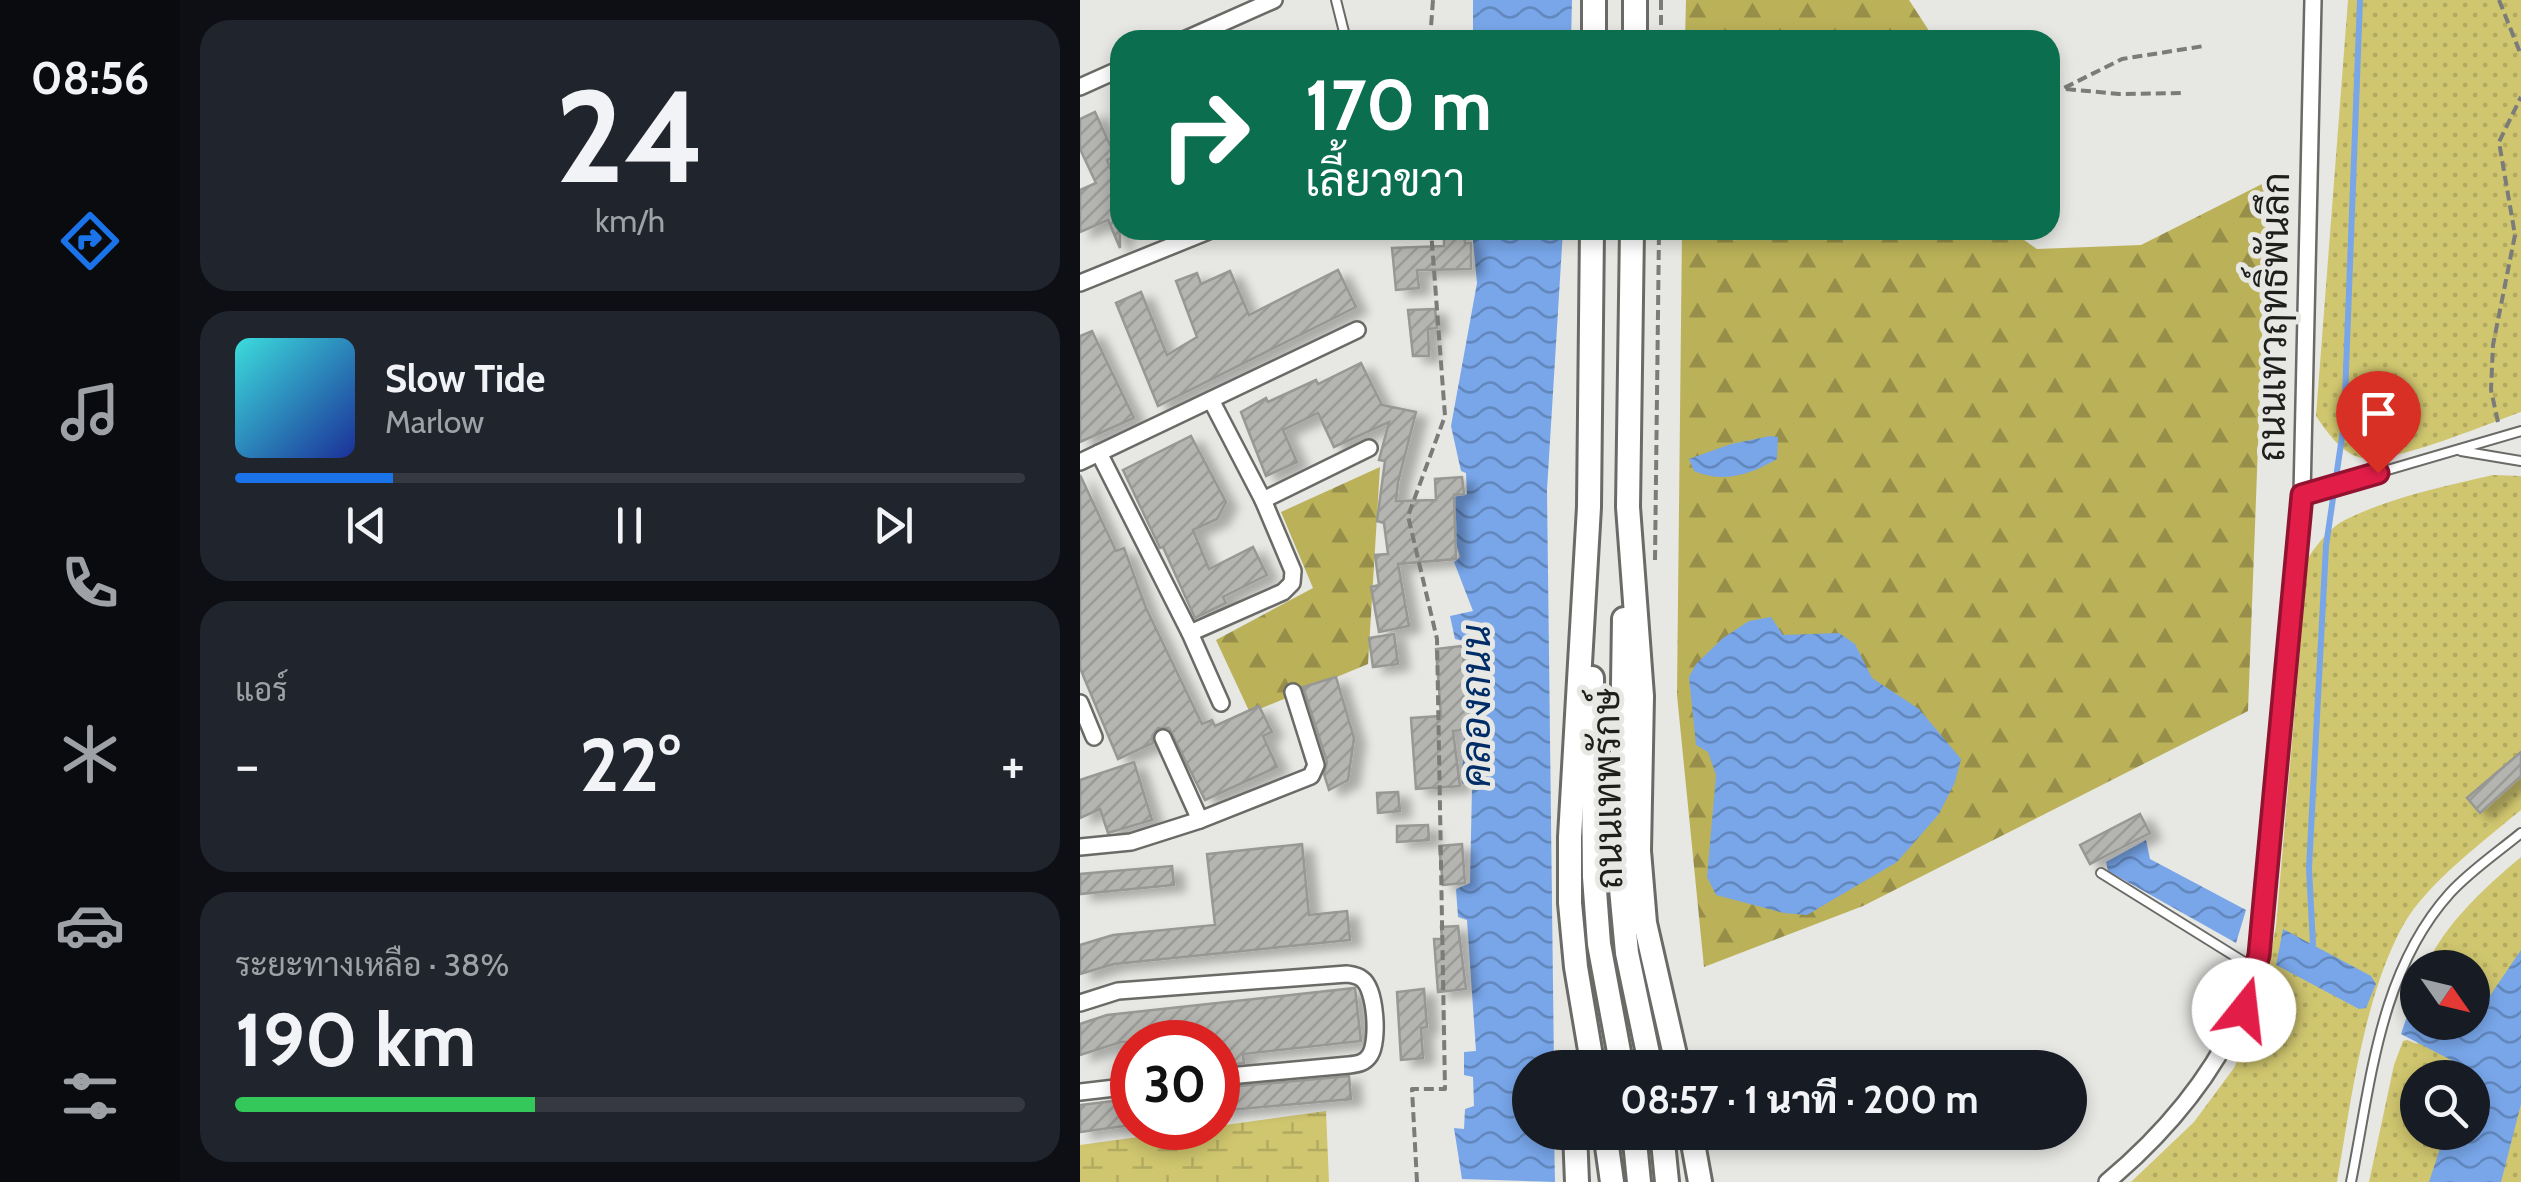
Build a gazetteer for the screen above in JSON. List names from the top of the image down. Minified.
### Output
{"streets":{"main road":["ถนนเทพรักษ์"],"street":["ถนนเทวฤทธิ์พันลึก"]},"water":["คลองถนน"],"north":"bottom right","page":{"tabs":"08:56","tile":[["24","km/h"],"แอร์",["ระยะทางเหลือ · 38%","190 km"]],"turn":["170 m","เลี้ยวขวา"],"song":["Slow Tide","Marlow"],"heat":["−","22°","+"],"limit":"30","trip":"08:57 · 1 นาที · 200 m"}}
